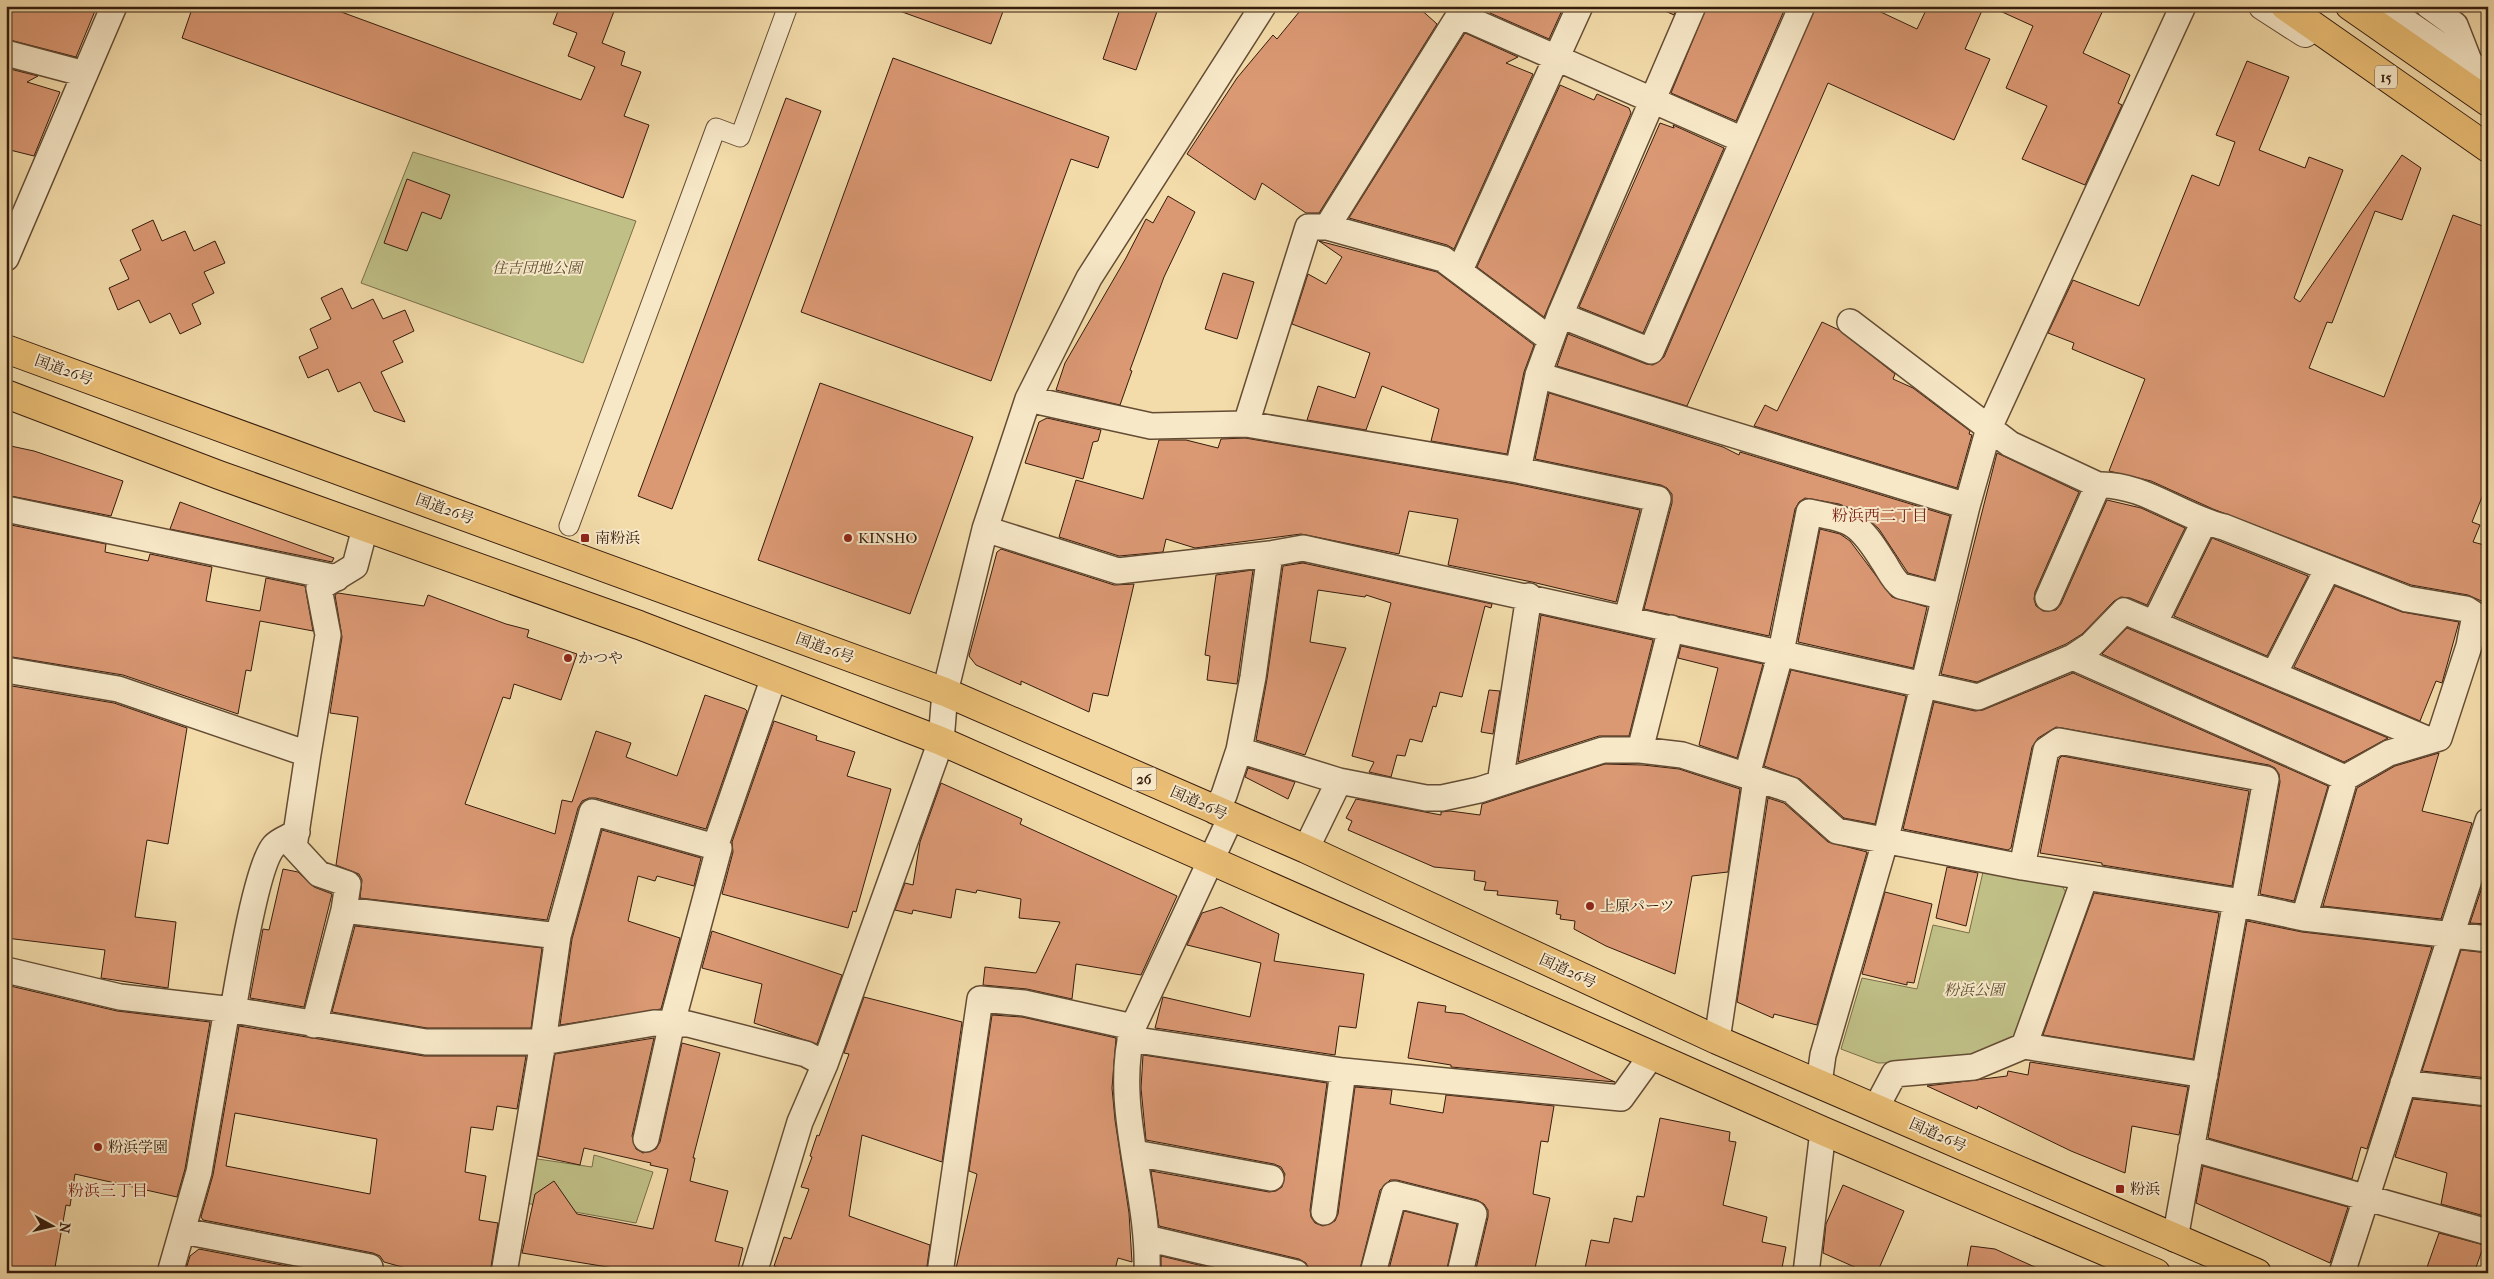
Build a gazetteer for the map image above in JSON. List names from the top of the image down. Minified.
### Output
{"streets":{"highway":["15","国道26号","26"]},"districts":["粉浜西二丁目","粉浜三丁目"],"parks":["住吉団地公園","粉浜公園"],"places":{"transit":["南粉浜","粉浜"],"other":["KINSHO","かつや","上原パーツ","粉浜学園"]},"north":"right"}
